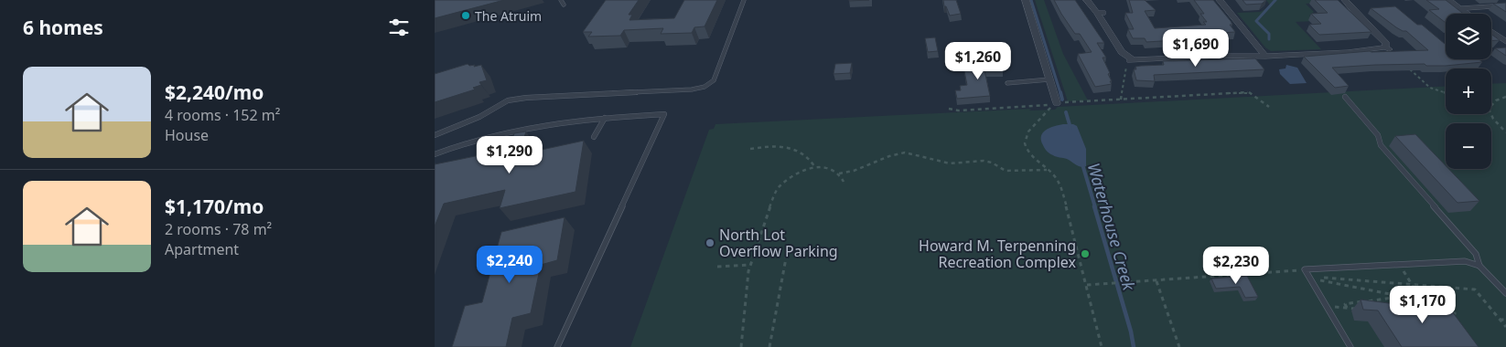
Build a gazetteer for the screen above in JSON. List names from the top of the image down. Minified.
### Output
{"water":["Waterhouse Creek"],"places":["The Atruim","North Lot Overflow Parking","Howard M. Terpenning Recreation Complex"],"page":{"heading":"6 homes","map_buttons":["+","−"],"price":["$1,690","$1,260","$1,290","$2,240","$2,230","$1,170"],"list":[{"name":"$2,240/mo","note":"4 rooms · 152 m² · House"},{"name":"$1,170/mo","note":"2 rooms · 78 m² · Apartment"}]}}
